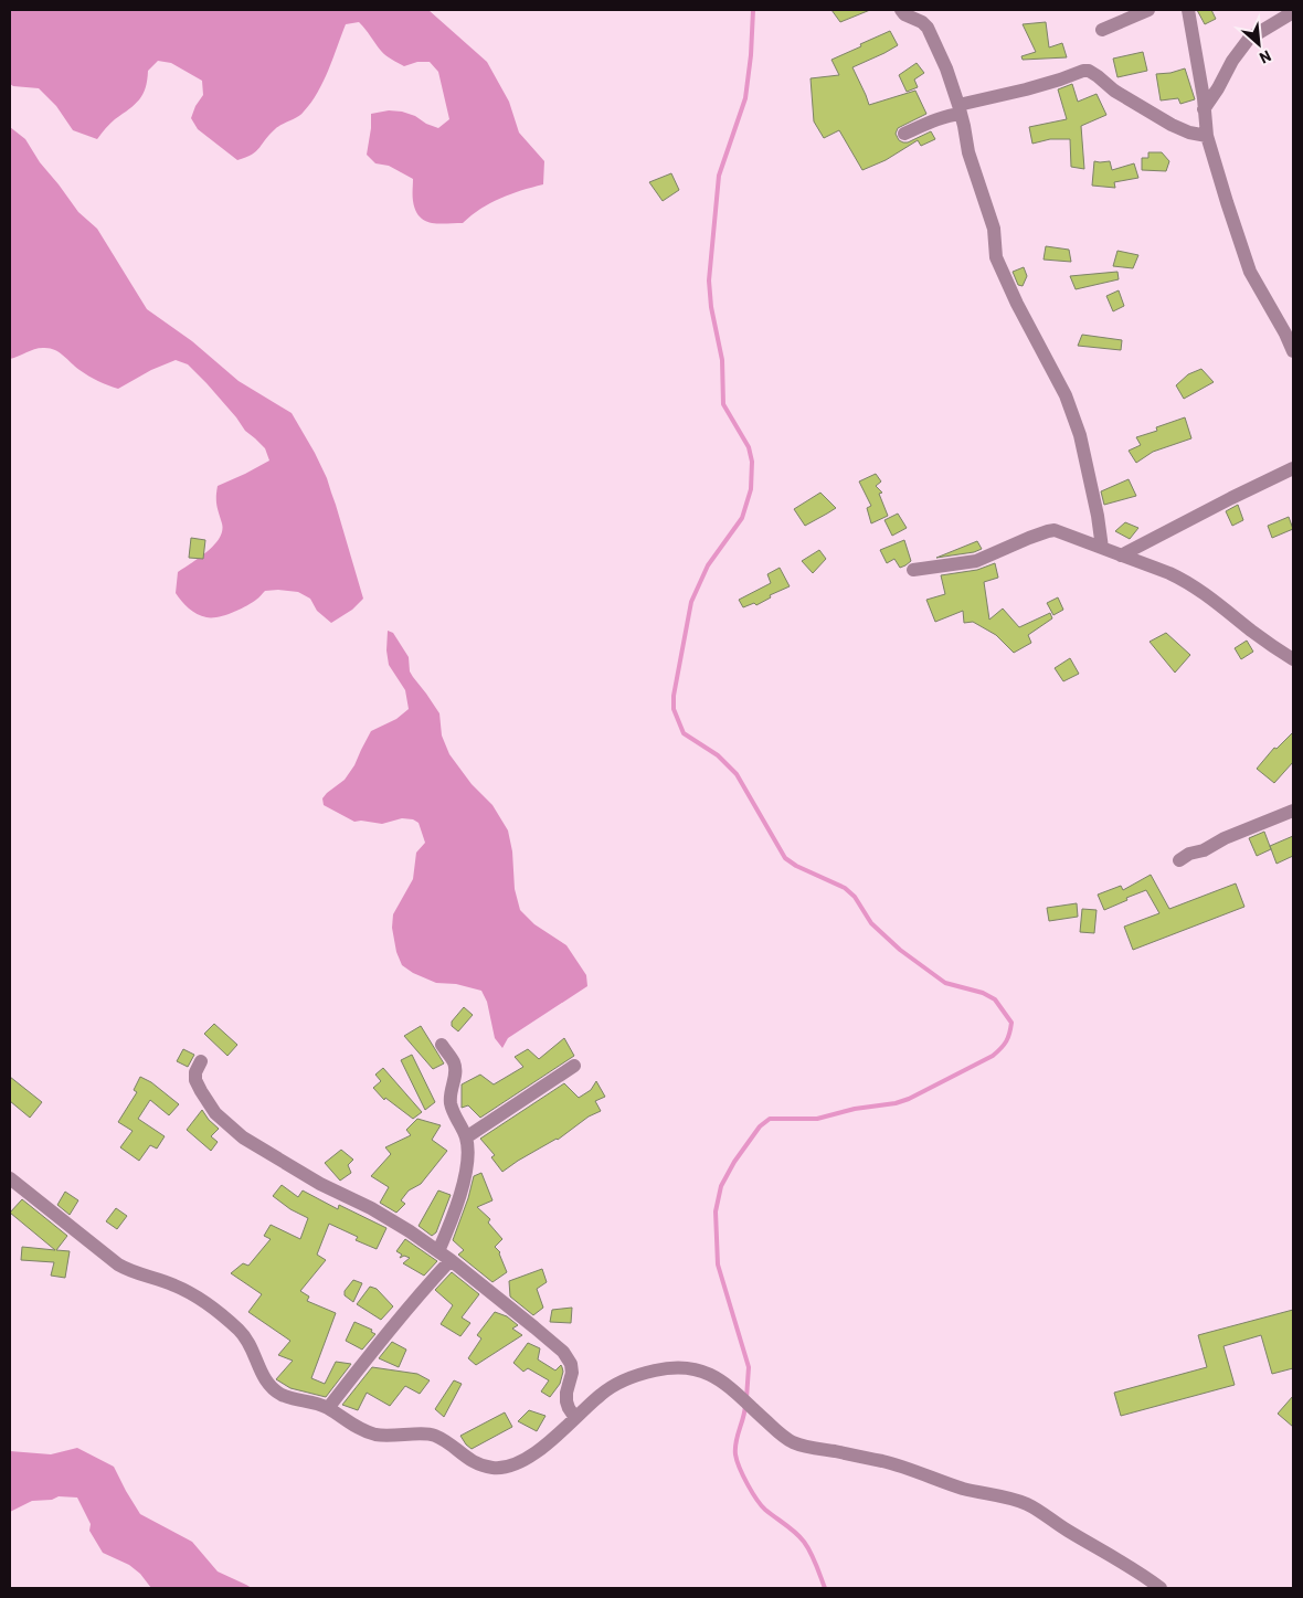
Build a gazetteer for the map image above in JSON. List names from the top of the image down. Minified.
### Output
{"north":"bottom right"}
